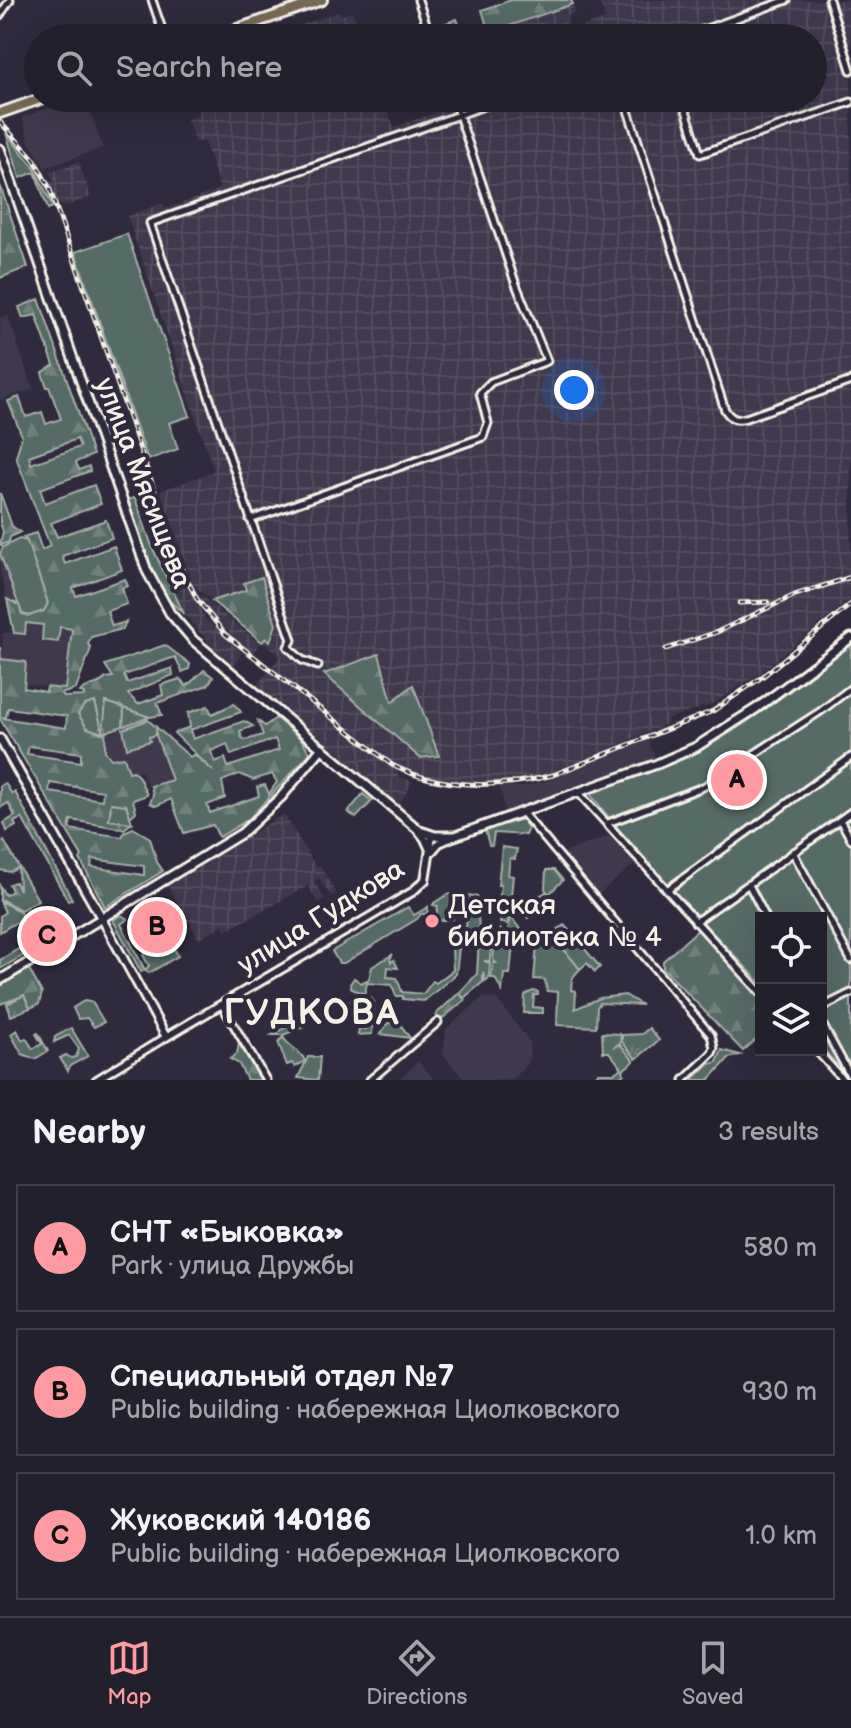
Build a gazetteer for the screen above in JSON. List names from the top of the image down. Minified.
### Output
{"streets":{"main road":["улица Мясищева"],"street":["улица Гудкова"]},"crossings":[["улица Мясищева","улица Гудкова"]],"districts":["ГУДКОВА"],"places":["Детская библиотека № 4"],"page":{"search":"Search here","pins":["A","B","C"],"heading":["Nearby","3 results"],"list":[{"mark":"A","name":"СНТ «Быковка»","note":"Park · улица Дружбы","value":"580 m"},{"mark":"B","name":"Специальный отдел №7","note":"Public building · набережная Циолковского","value":"930 m"},{"mark":"C","name":"Жуковский 140186","note":"Public building · набережная Циолковского","value":"1.0 km"}],"nav":["Map","Directions","Saved"]}}
